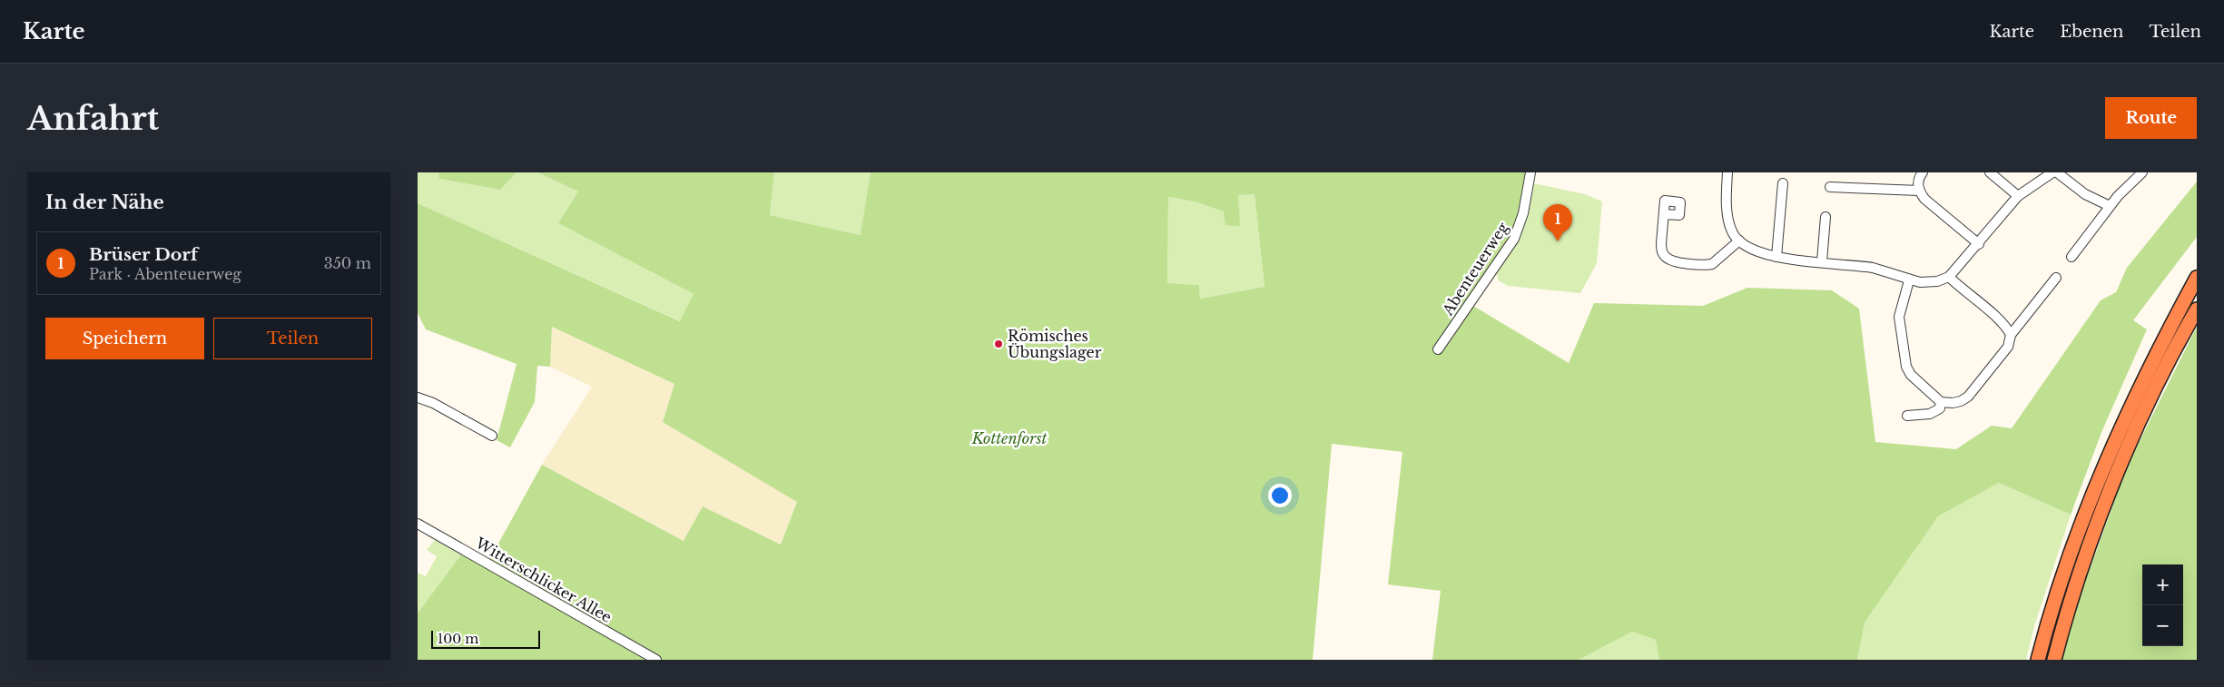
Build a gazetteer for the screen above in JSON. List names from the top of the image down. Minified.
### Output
{"streets":{"street":["Abenteuerweg","Witterschlicker Allee"]},"parks":["Kottenforst"],"places":["Römisches Übungslager"],"scale_bar":"100 m","page":{"header":"Karte","nav":["Karte","Ebenen","Teilen"],"buttons":["Route",["Speichern","Teilen"]],"title":"Anfahrt","heading":"In der Nähe","pins":"1","list":[{"mark":"1","name":"Brüser Dorf","note":"Park · Abenteuerweg","value":"350 m"}],"map_buttons":["+","−"],"scale":"100 m"}}
